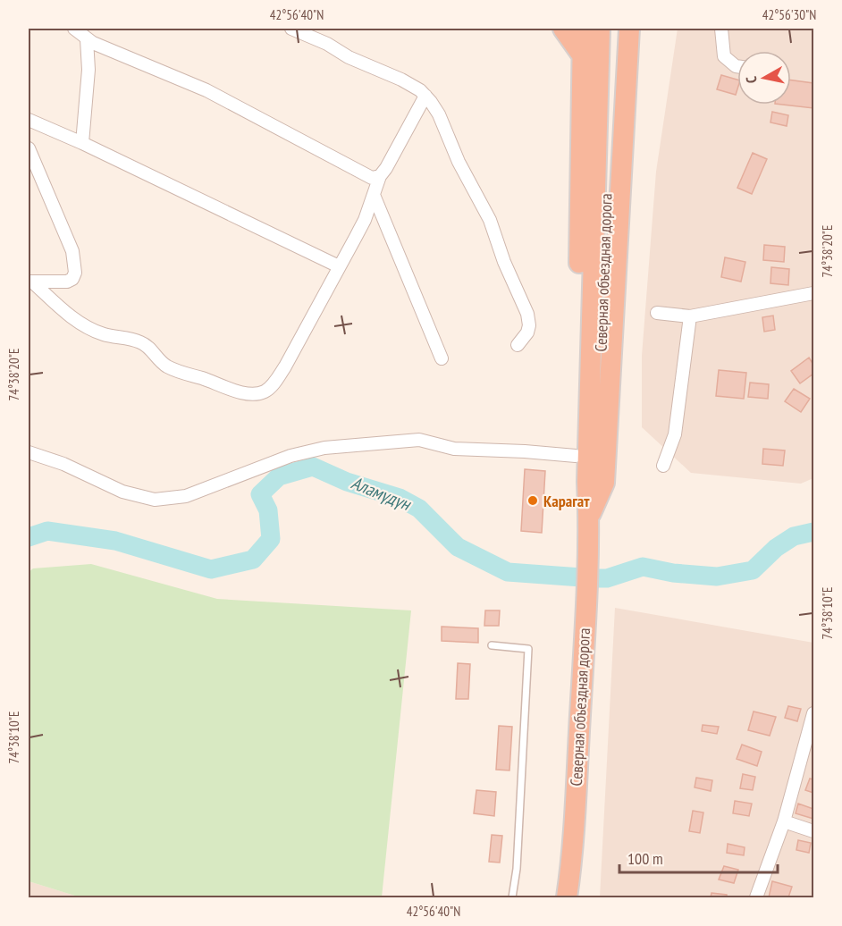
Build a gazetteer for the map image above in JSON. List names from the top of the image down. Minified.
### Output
{"streets":{"highway":["Северная объездная дорога"]},"water":["Аламүдүн"],"places":["Карагат"],"scale_bar":"100 m","north":"left","coordinates":["42°56'40\"N","42°56'30\"N","74°38'20\"E","74°38'10\"E"]}
